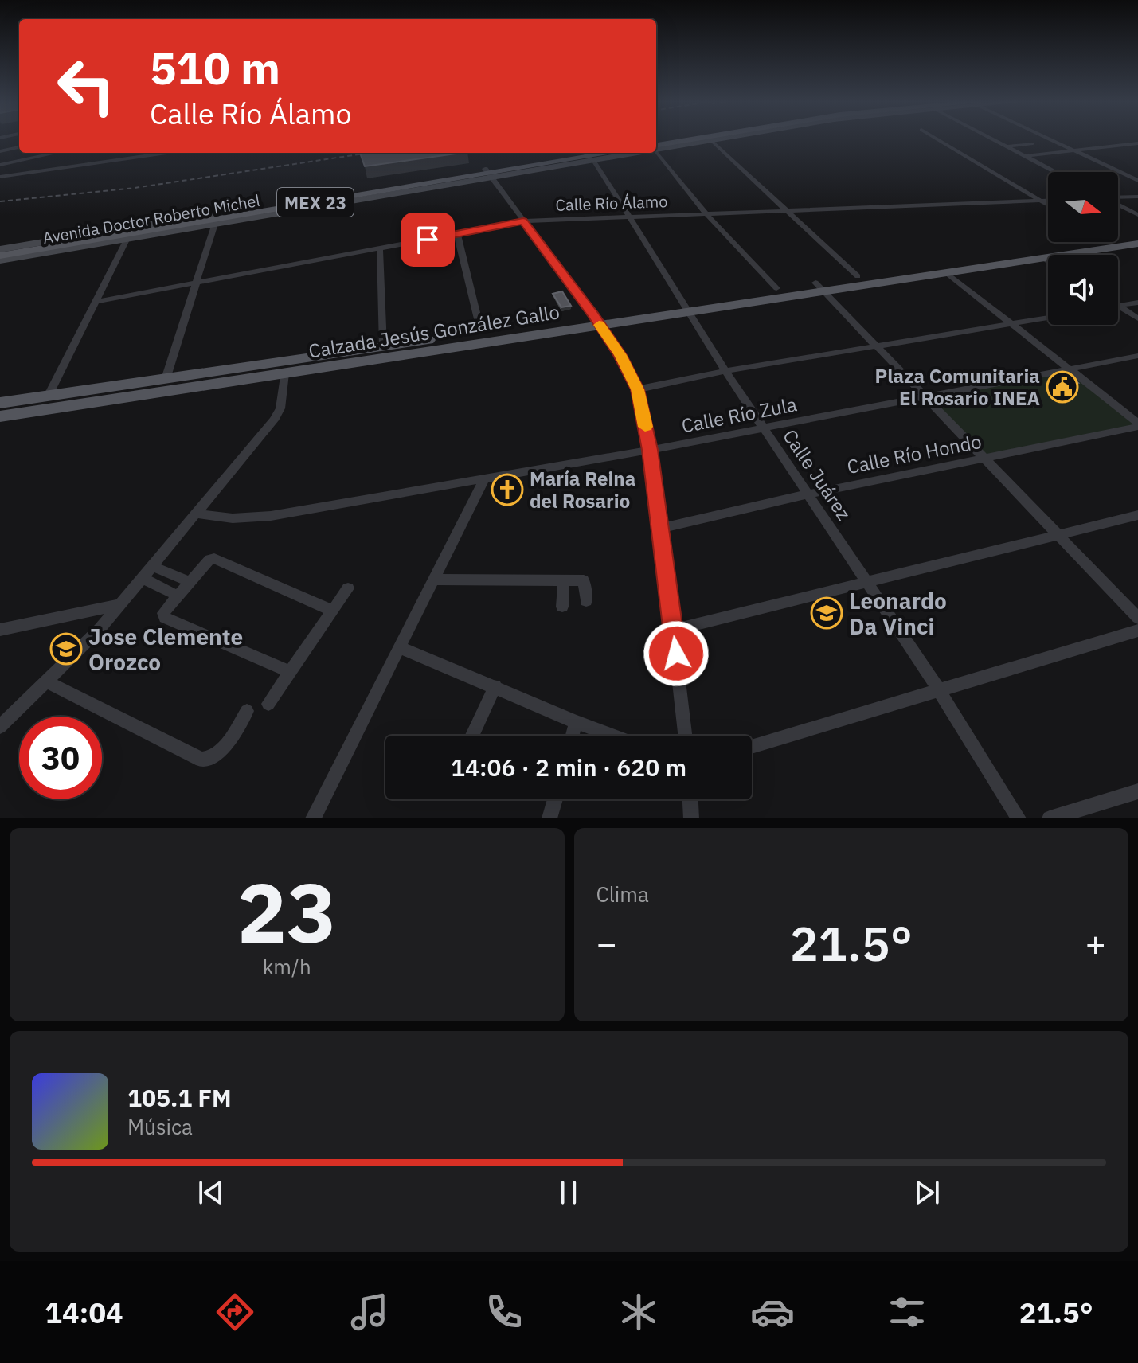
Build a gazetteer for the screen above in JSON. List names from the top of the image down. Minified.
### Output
{"streets":{"main road":["MEX 23","Avenida Doctor Roberto Michel","Calzada Jesús González Gallo"],"street":["Calle Río Álamo","Calle Río Zula","Calle Río Hondo","Calle Juárez"]},"crossings":[["Calle Río Álamo","Calle Juárez"],["Avenida Doctor Roberto Michel","Calle Juárez"],["Calzada Jesús González Gallo","Calle Juárez"],["Calle Río Zula","Calle Juárez"],["Calle Río Hondo","Calle Juárez"]],"places":{"public building":["Plaza Comunitaria El Rosario INEA"],"church":["María Reina del Rosario"],"school or university":["Leonardo Da Vinci","Jose Clemente Orozco"]},"north":"right","page":{"turn":["510 m","Calle Río Álamo"],"limit":"30","trip":"14:06 · 2 min · 620 m","tile":[["23","km/h"],"Clima"],"heat":["−","21.5°","+"],"song":["105.1 FM","Música"],"tabs":["14:04","21.5°"]}}
